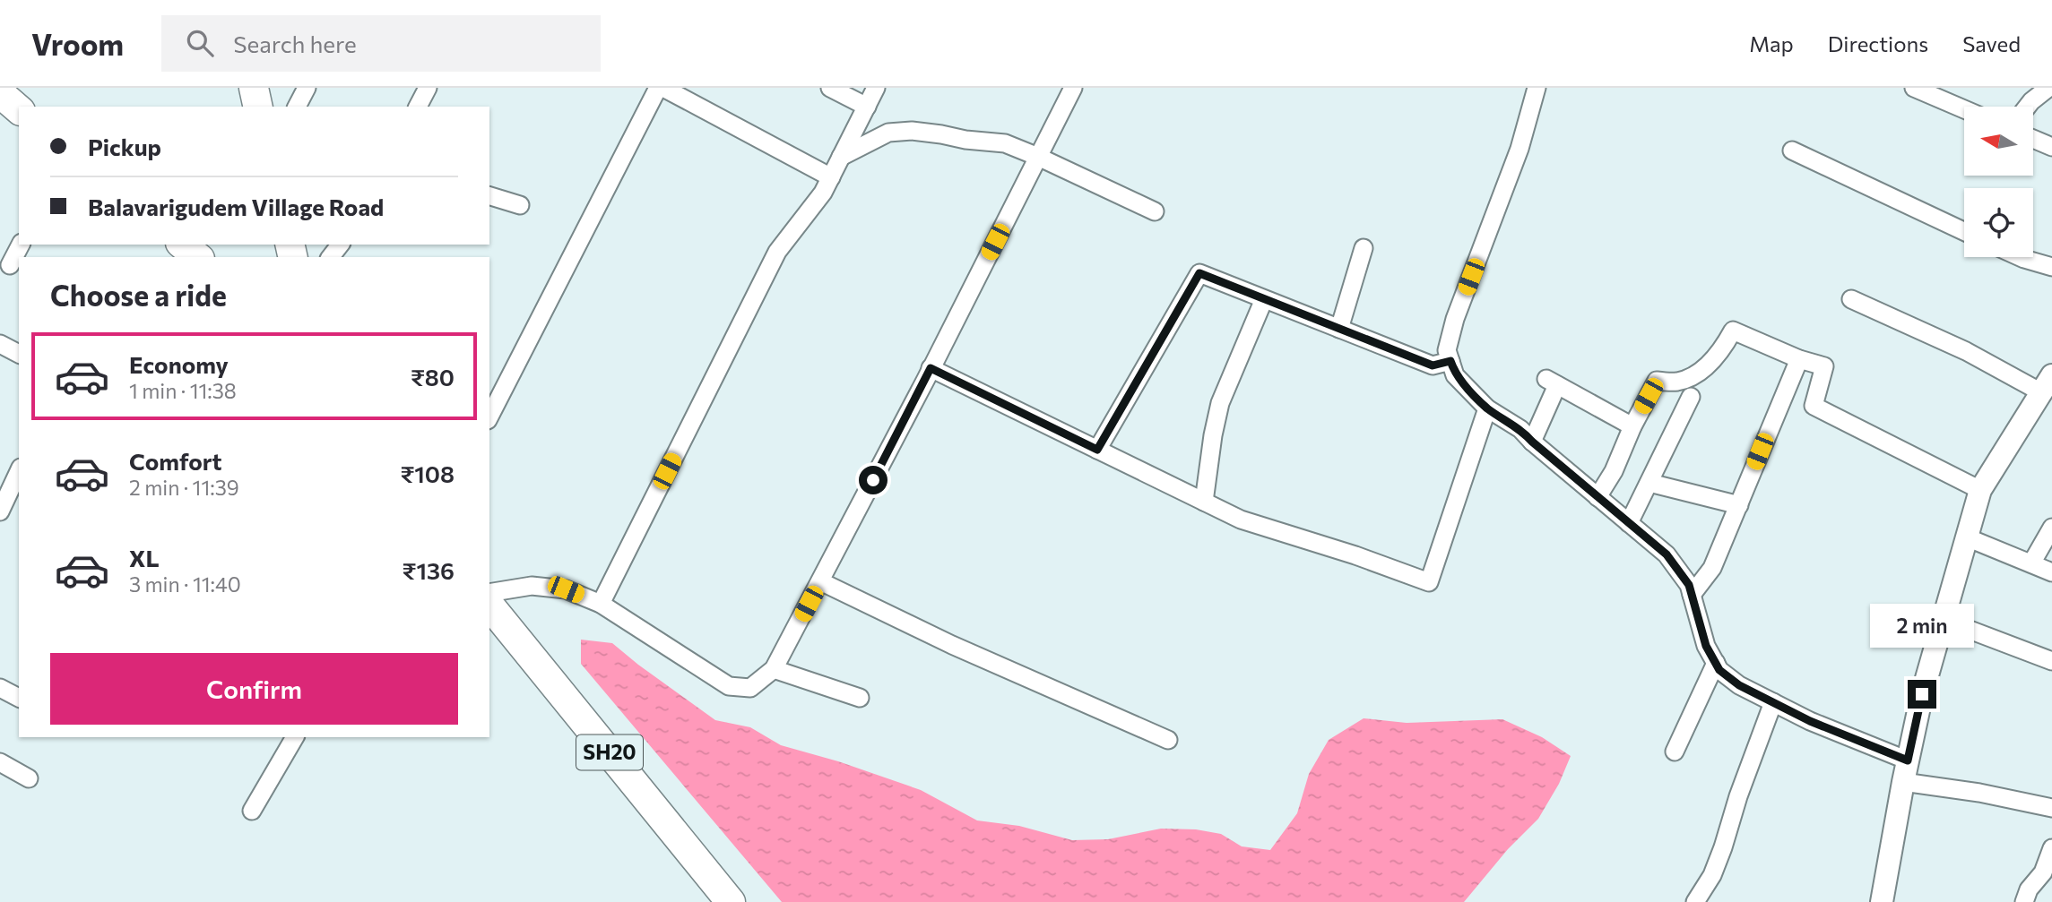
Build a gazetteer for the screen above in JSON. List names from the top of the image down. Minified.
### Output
{"streets":{"main road":["SH20"]},"north":"left","page":{"header":"Vroom","search":"Search here","nav":["Map","Directions","Saved"],"banner":["Pickup","Balavarigudem Village Road"],"heading":"Choose a ride","list":[{"name":"Economy","note":"1 min · 11:38","value":"₹80"},{"name":"Comfort","note":"2 min · 11:39","value":"₹108"},{"name":"XL","note":"3 min · 11:40","value":"₹136"}],"bubble":"2 min","buttons":"Confirm"}}
